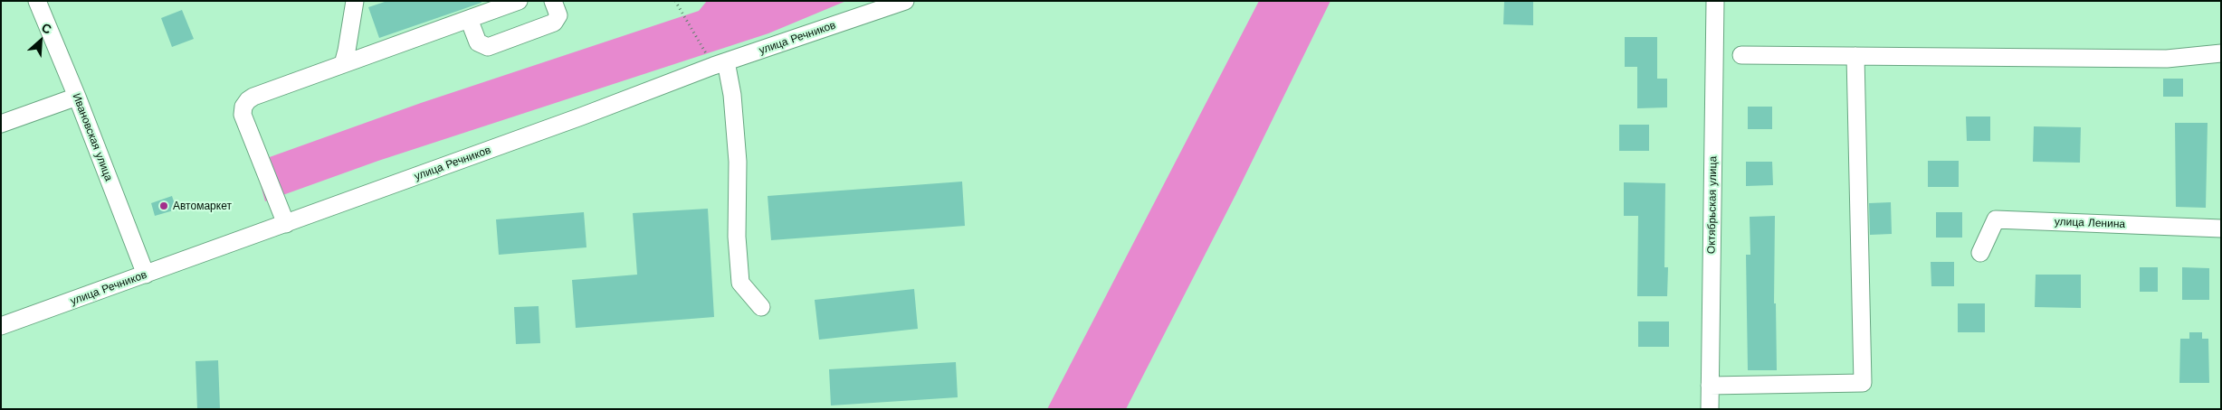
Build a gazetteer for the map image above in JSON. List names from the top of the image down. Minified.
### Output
{"streets":{"street":["улица Речников","Ивановская улица","Октябрьская улица","улица Ленина"]},"crossings":[["улица Речников","Ивановская улица"]],"places":["Автомаркет"],"north":"top right"}
